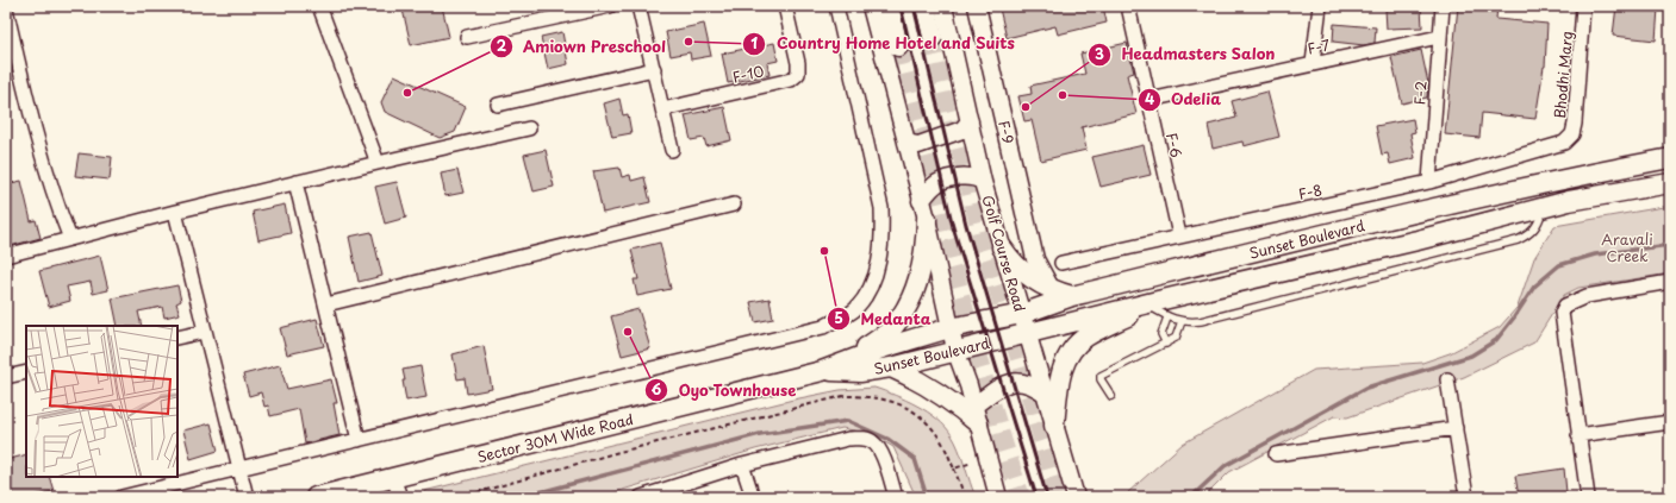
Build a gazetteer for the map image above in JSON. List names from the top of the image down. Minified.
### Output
{"streets":{"main road":["Sunset Boulevard","Sector 30M Wide Road"],"street":["F-7","F-10","Bhodhi Marg","F-2","F-9","F-6","F-8","Golf Course Road"]},"crossings":[["F-7","F-2"],["F-7","F-6"],["Bhodhi Marg","F-8"],["F-2","F-8"],["F-6","F-8"],["Sunset Boulevard","Golf Course Road"],["Sunset Boulevard","Sector 30M Wide Road"]],"parks":["Aravali Creek"],"places":["Country Home Hotel and Suits","Amiown Preschool","Odelia","Headmasters Salon","Medanta","Oyo Townhouse"]}
